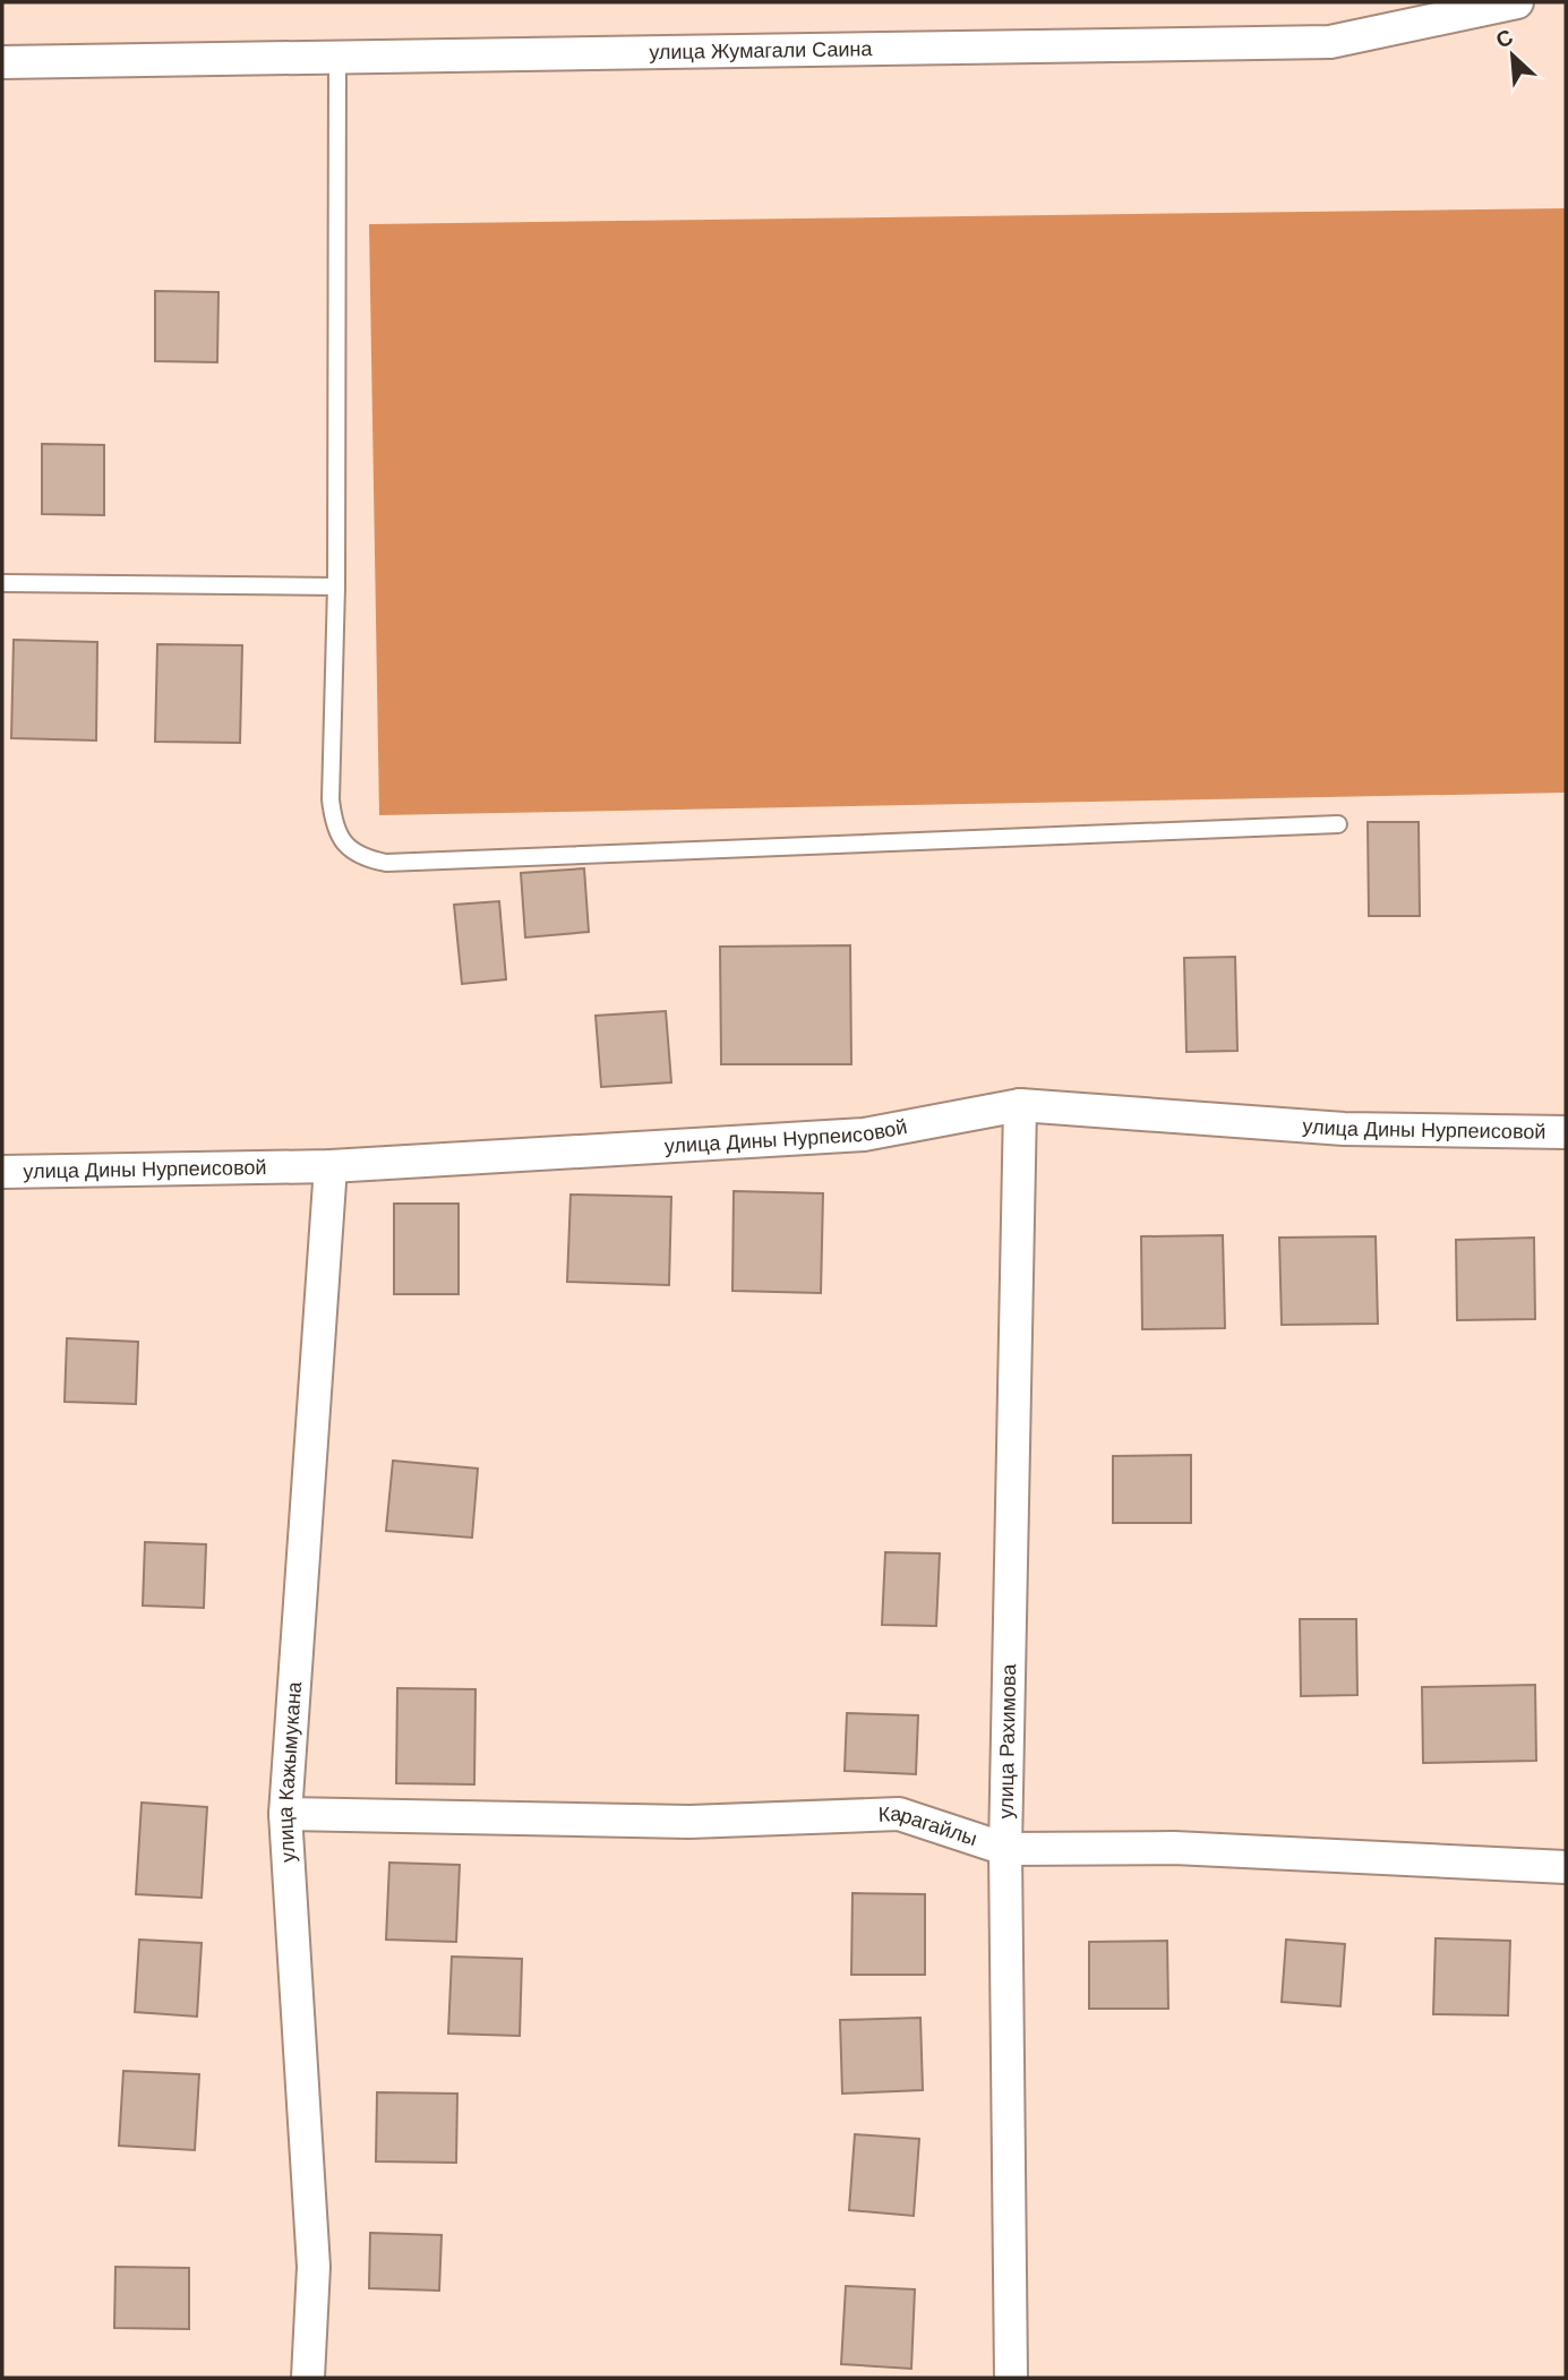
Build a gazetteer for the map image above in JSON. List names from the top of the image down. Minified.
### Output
{"streets":{"street":["улица Жумагали Саина","улица Дины Нурпеисовой","улица Рахимова","улица Кажымукана","Карагайлы"]},"crossings":[["улица Дины Нурпеисовой","улица Рахимова"],["улица Дины Нурпеисовой","улица Кажымукана"],["улица Рахимова","Карагайлы"],["улица Кажымукана","Карагайлы"]],"north":"top left"}
